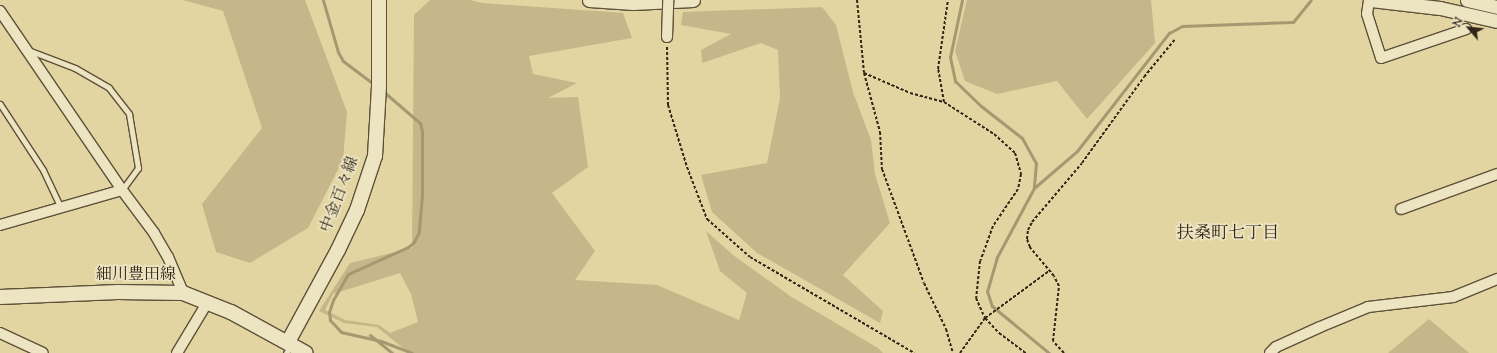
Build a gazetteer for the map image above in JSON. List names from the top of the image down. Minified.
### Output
{"streets":{"main road":["中金百々線","細川豊田線"]},"crossings":[["中金百々線","細川豊田線"]],"districts":["扶桑町七丁目"],"north":"top left"}
